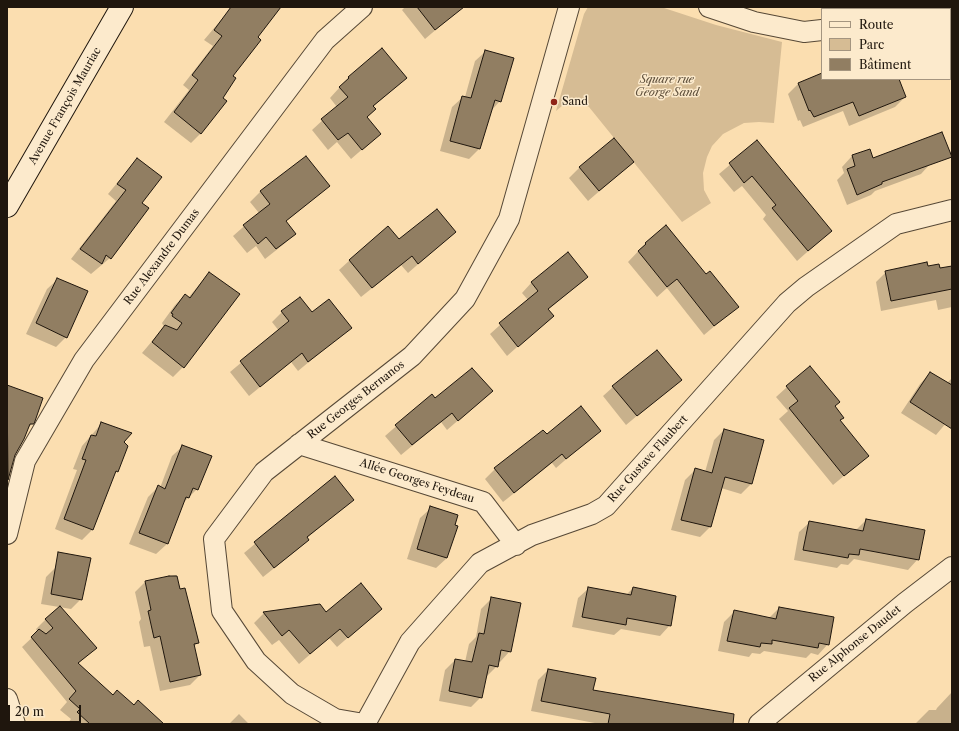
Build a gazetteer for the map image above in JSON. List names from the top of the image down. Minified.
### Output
{"streets":{"street":["Avenue François Mauriac","Rue Alexandre Dumas","Rue Georges Bernanos","Rue Gustave Flaubert","Allée Georges Feydeau","Rue Alphonse Daudet"]},"crossings":[["Rue Georges Bernanos","Rue Gustave Flaubert"],["Rue Georges Bernanos","Allée Georges Feydeau"],["Rue Gustave Flaubert","Allée Georges Feydeau"]],"parks":["Square rue George Sand"],"places":["Sand"],"legend":["Route","Parc","Bâtiment"],"scale_bar":"20 m"}
